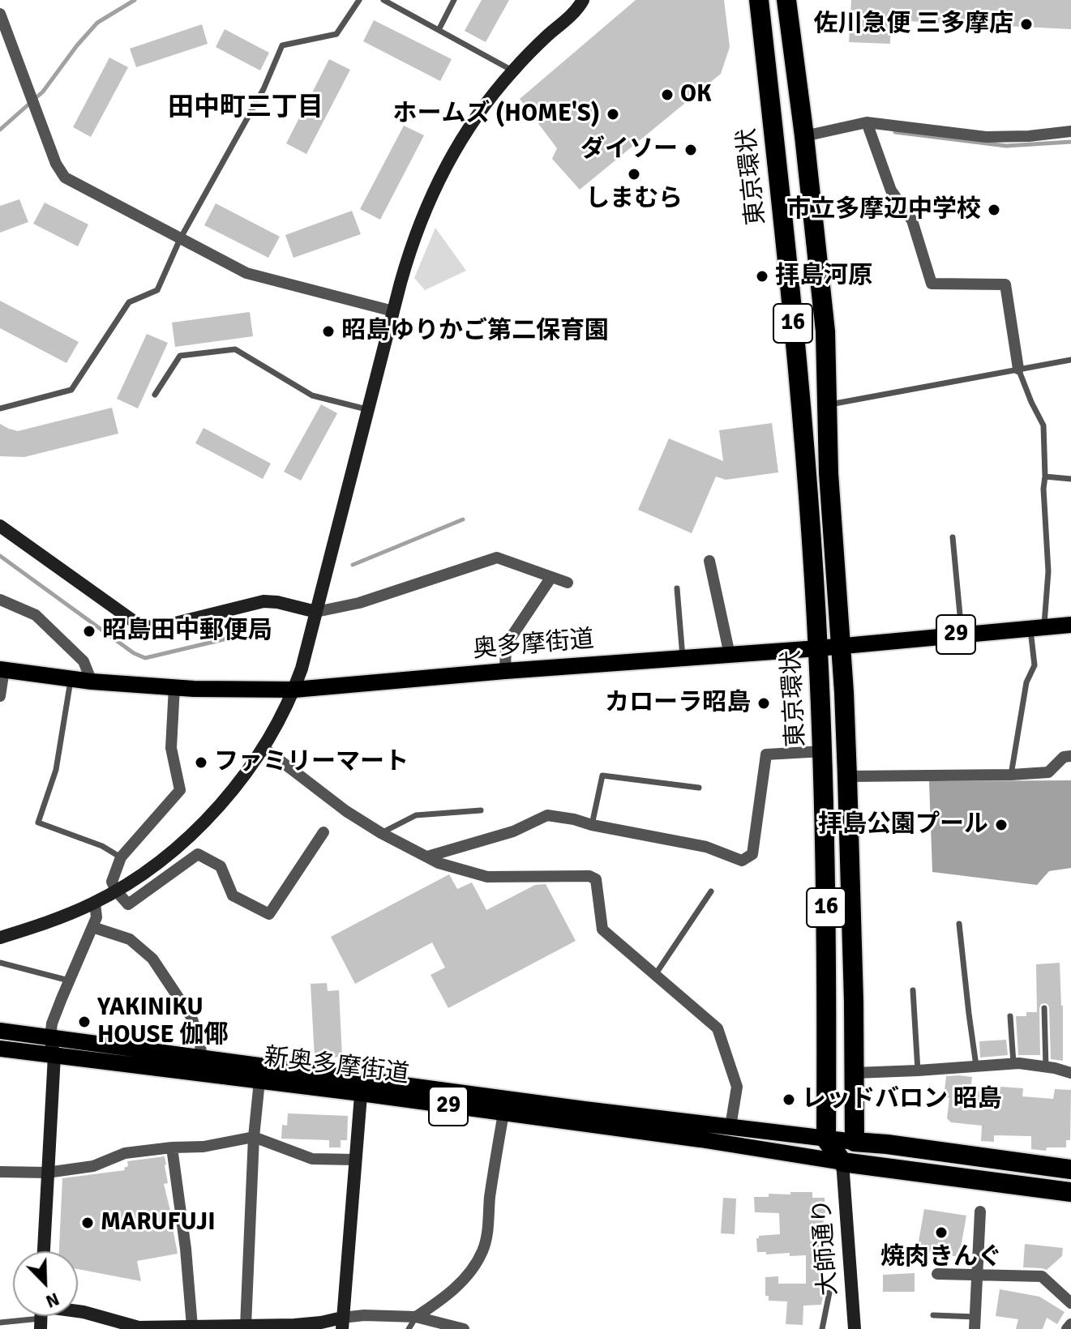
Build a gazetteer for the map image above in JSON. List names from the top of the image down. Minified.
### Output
{"streets":{"highway":["東京環状","16"],"main road":["29","奥多摩街道","新奥多摩街道"],"street":["大師通り"]},"crossings":[["東京環状","29"],["東京環状","奥多摩街道"],["29","新奥多摩街道"],["新奥多摩街道","大師通り"]],"districts":["田中町三丁目"],"places":["佐川急便 三多摩店","OK","ホームズ (HOME'S)","ダイソー","しまむら","市立多摩辺中学校","拝島河原","昭島ゆりかご第二保育園","昭島田中郵便局","カローラ昭島","ファミリーマート","拝島公園プール","YAKINIKU HOUSE 伽倻","レッドバロン 昭島","MARUFUJI","焼肉きんぐ"],"north":"bottom right"}
